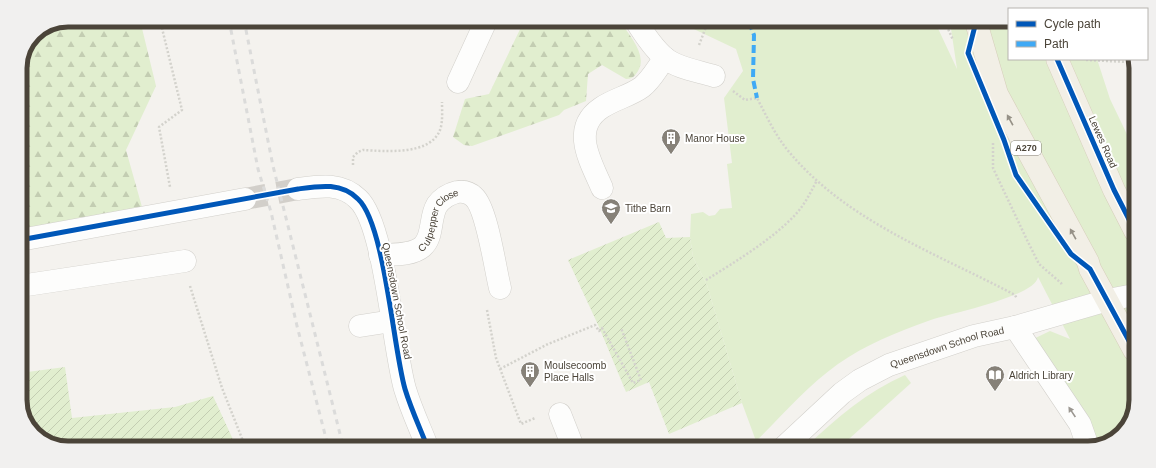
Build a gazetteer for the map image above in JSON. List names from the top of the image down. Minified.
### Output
{"streets":{"main road":["Lewes Road","A270"],"street":["Culpepper Close","Queensdown School Road"]},"crossings":[["A270","Queensdown School Road"],["Culpepper Close","Queensdown School Road"]],"places":{"building":["Manor House","Moulsecoomb Place Halls"],"school or university":["Tithe Barn"],"library":["Aldrich Library"]},"legend":["Cycle path","Path"]}
